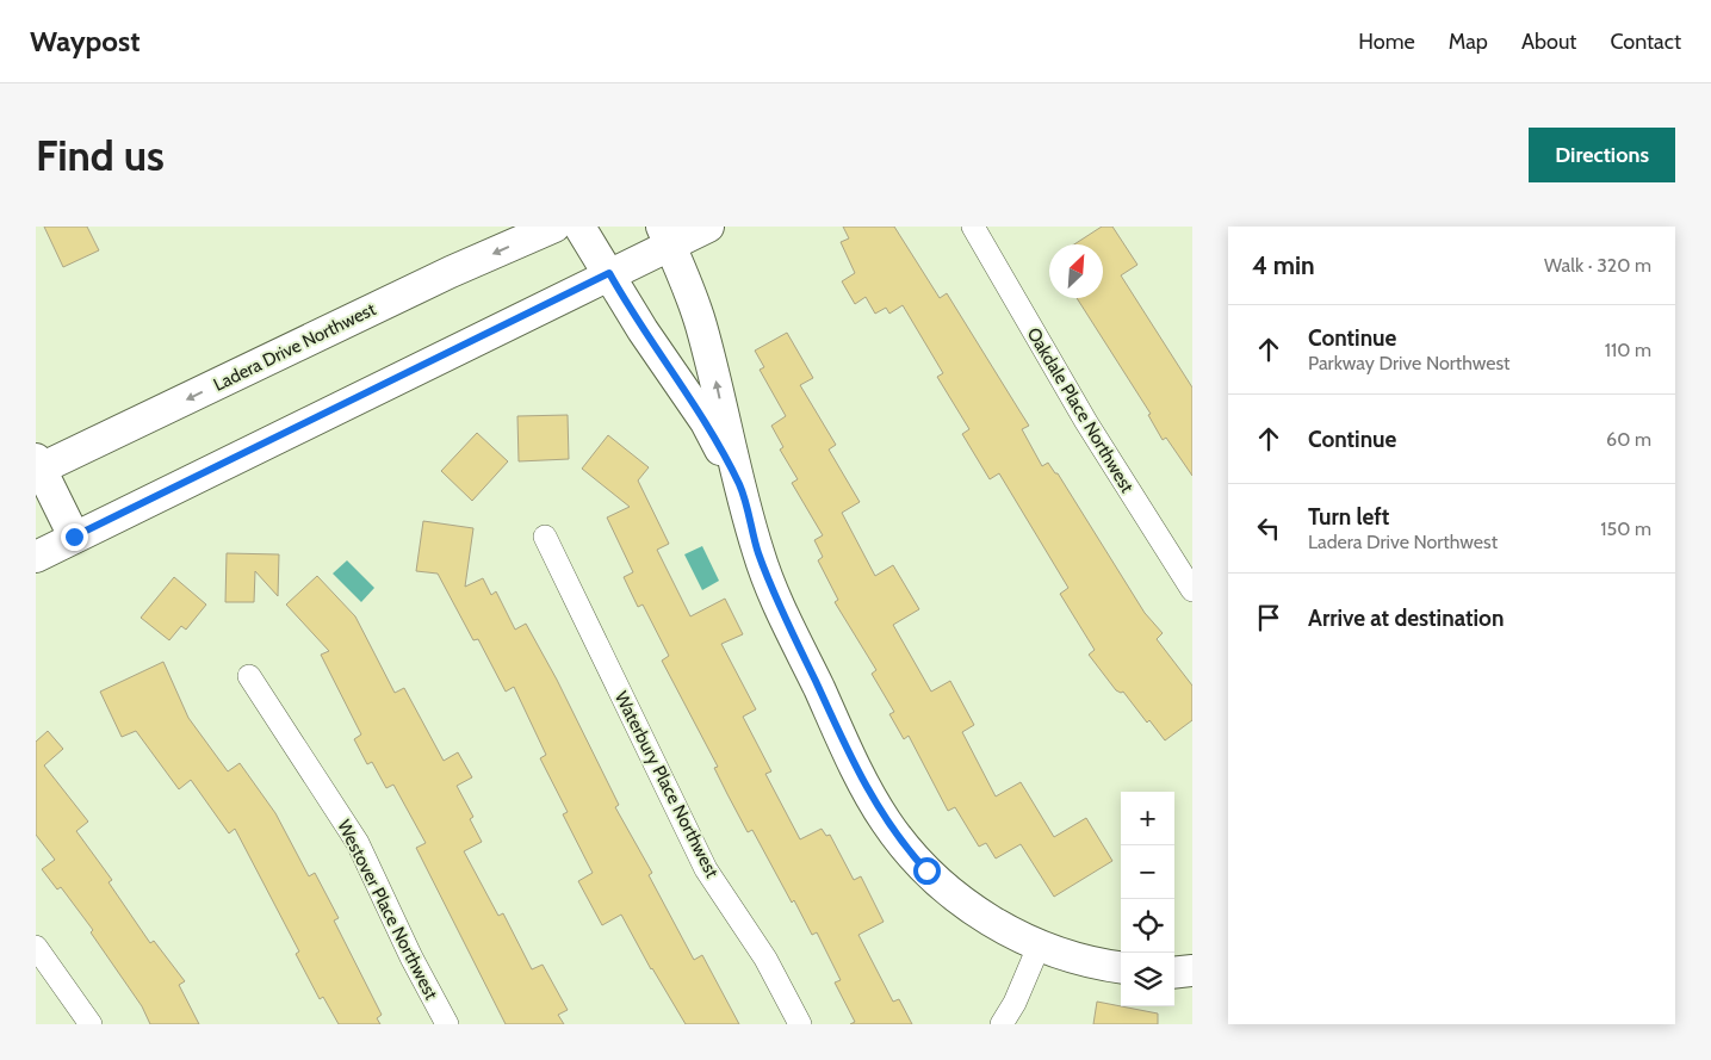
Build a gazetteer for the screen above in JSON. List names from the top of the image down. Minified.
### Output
{"streets":{"street":["Ladera Drive Northwest","Oakdale Place Northwest","Waterbury Place Northwest","Westover Place Northwest"]},"north":"top right","page":{"header":"Waypost","nav":["Home","Map","About","Contact"],"buttons":"Directions","title":"Find us","heading":["4 min","Walk · 320 m"],"list":[["Continue","Parkway Drive Northwest","110 m"],["Continue","60 m"],["Turn left","Ladera Drive Northwest","150 m"],"Arrive at destination"],"map_buttons":["+","−"]}}
